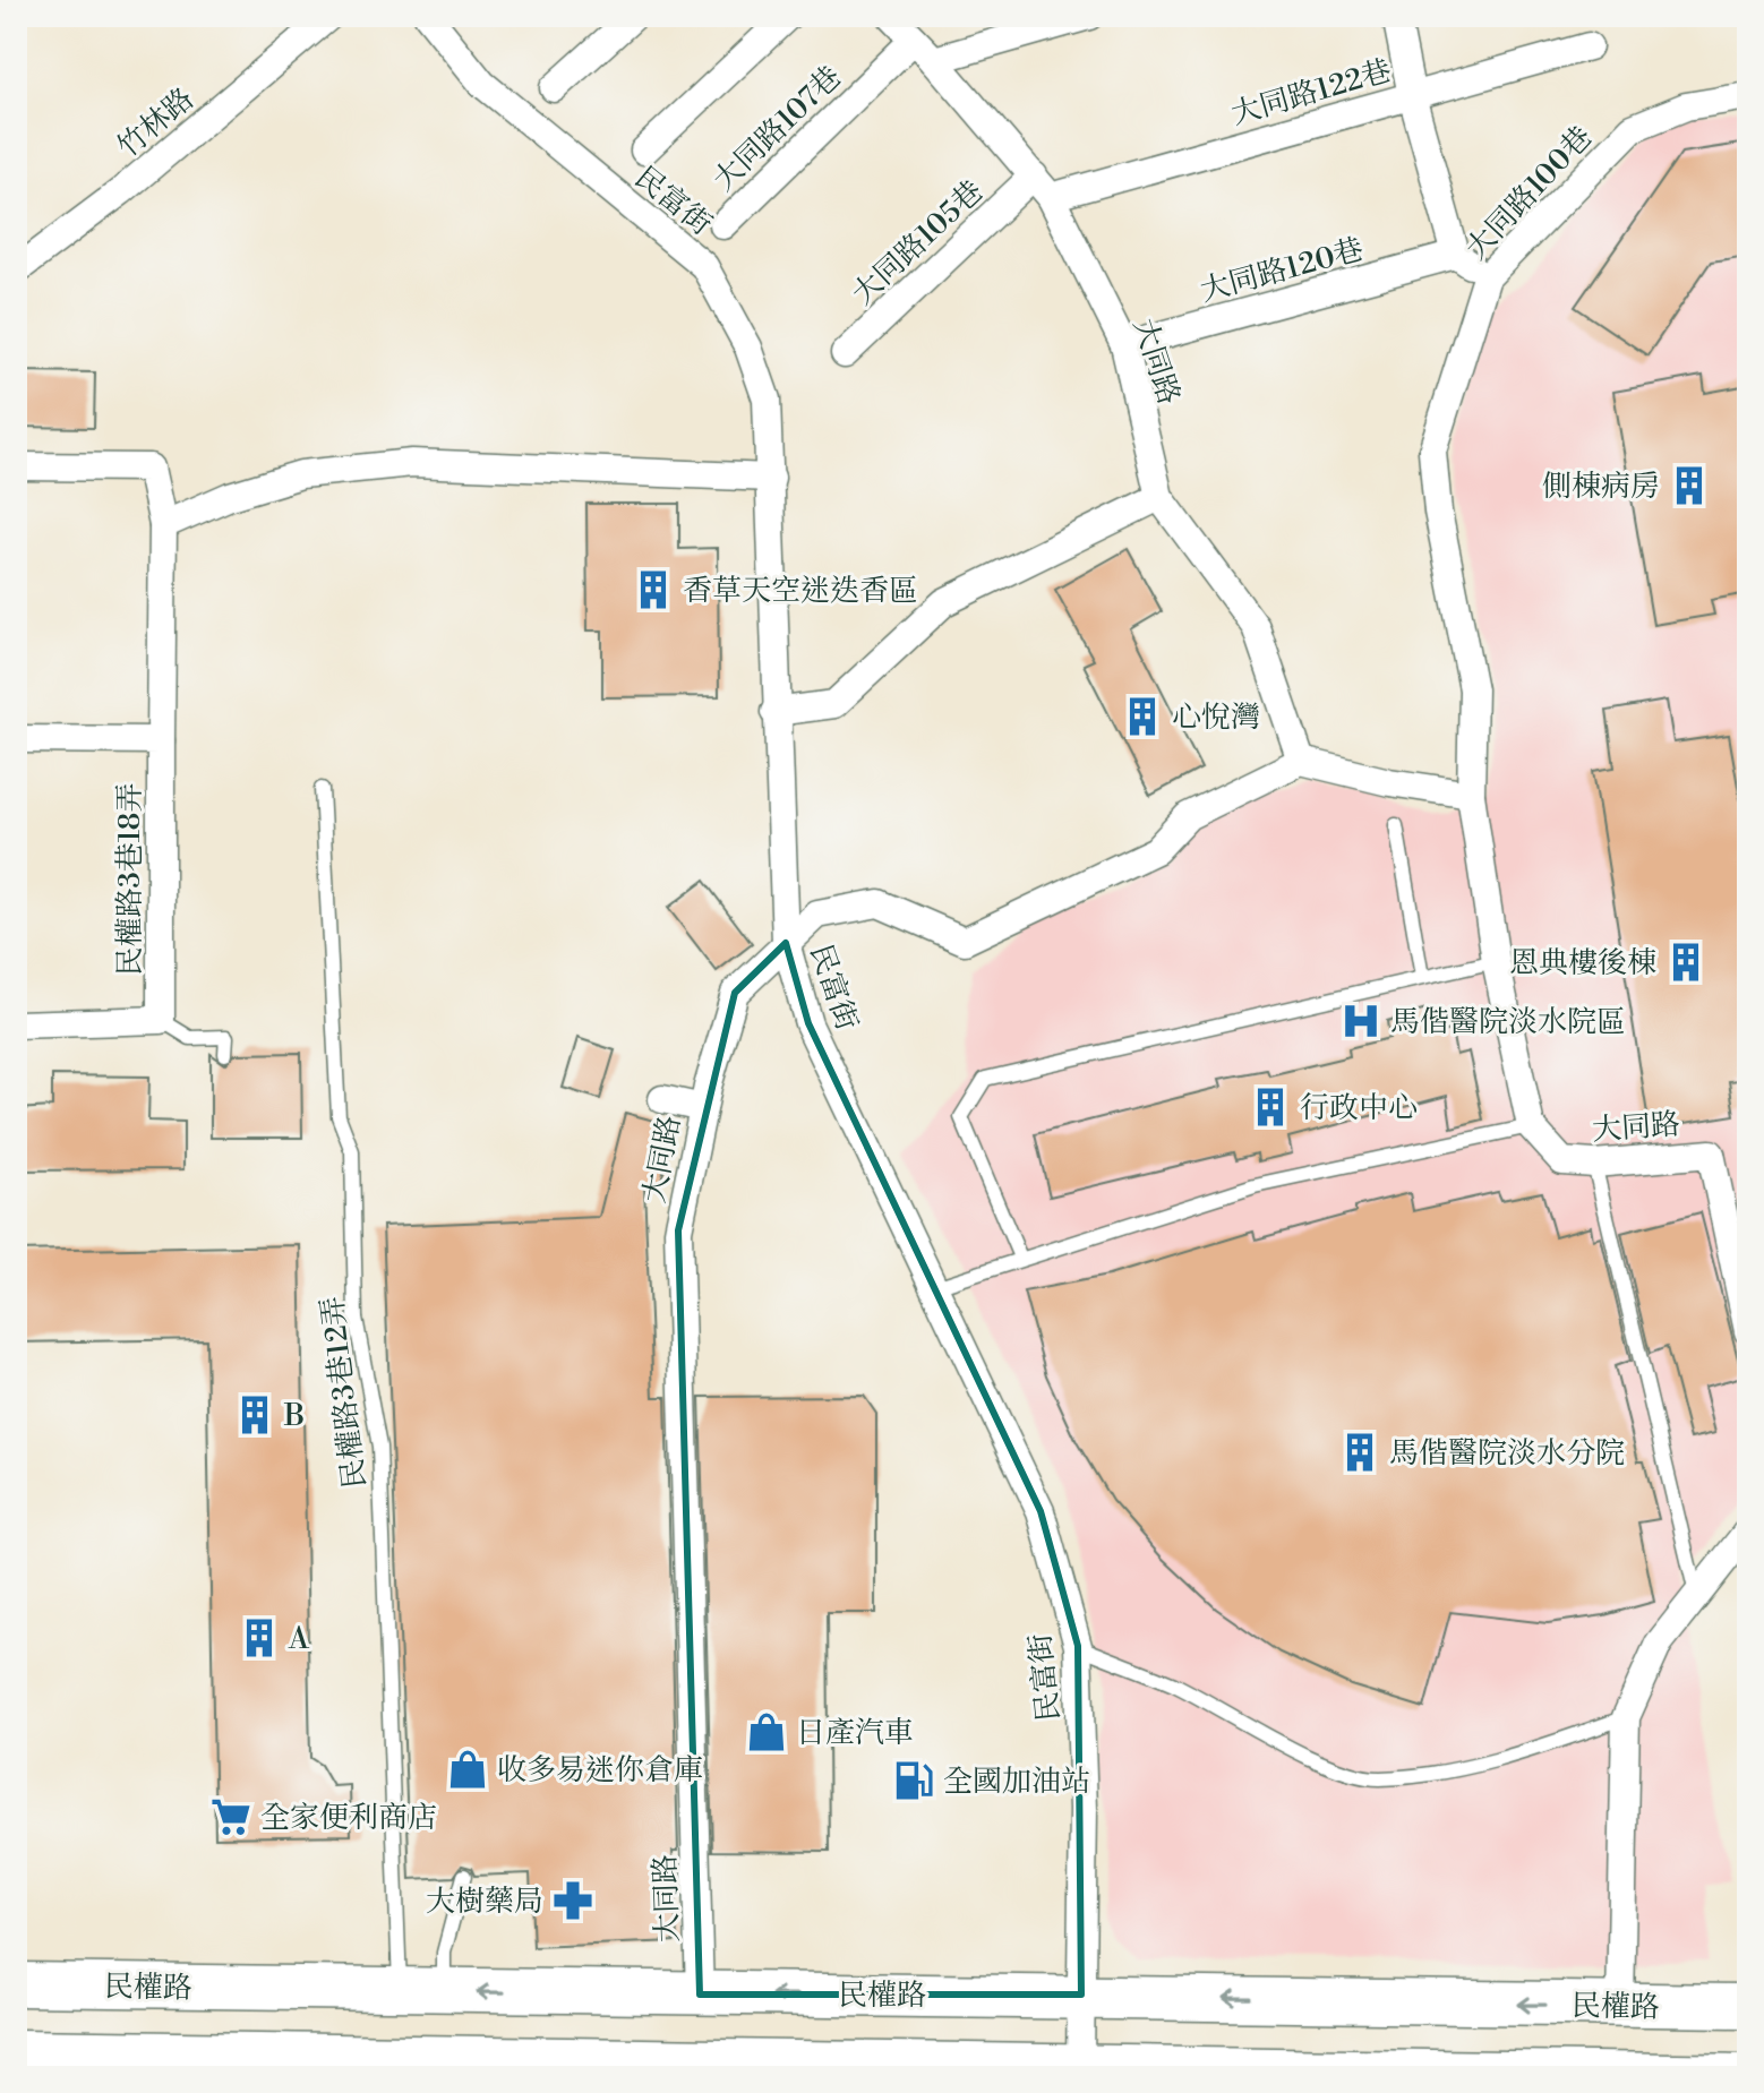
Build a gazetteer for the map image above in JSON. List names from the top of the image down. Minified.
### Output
{"streets":{"main road":["民權路"],"street":["大同路122巷","竹林路","大同路107巷","大同路100巷","民富街","大同路105巷","大同路120巷","大同路","民權路3巷18弄"],"lane":["民權路3巷12弄"]},"crossings":[["大同路122巷","大同路105巷"],["大同路122巷","大同路"],["大同路107巷","大同路"],["民富街","大同路"],["民富街","民權路"],["大同路105巷","大同路"],["大同路120巷","大同路"],["大同路","民權路"],["民權路3巷12弄","民權路"]],"places":{"building":["側棟病房","香草天空迷迭香區","心悅灣","恩典樓後棟","行政中心","B","馬偕醫院淡水分院","A"],"hospital":["馬偕醫院淡水院區"],"shop":["日產汽車","收多易迷你倉庫"],"fuel station":["全國加油站"],"supermarket":["全家便利商店"],"pharmacy":["大樹藥局"]}}
